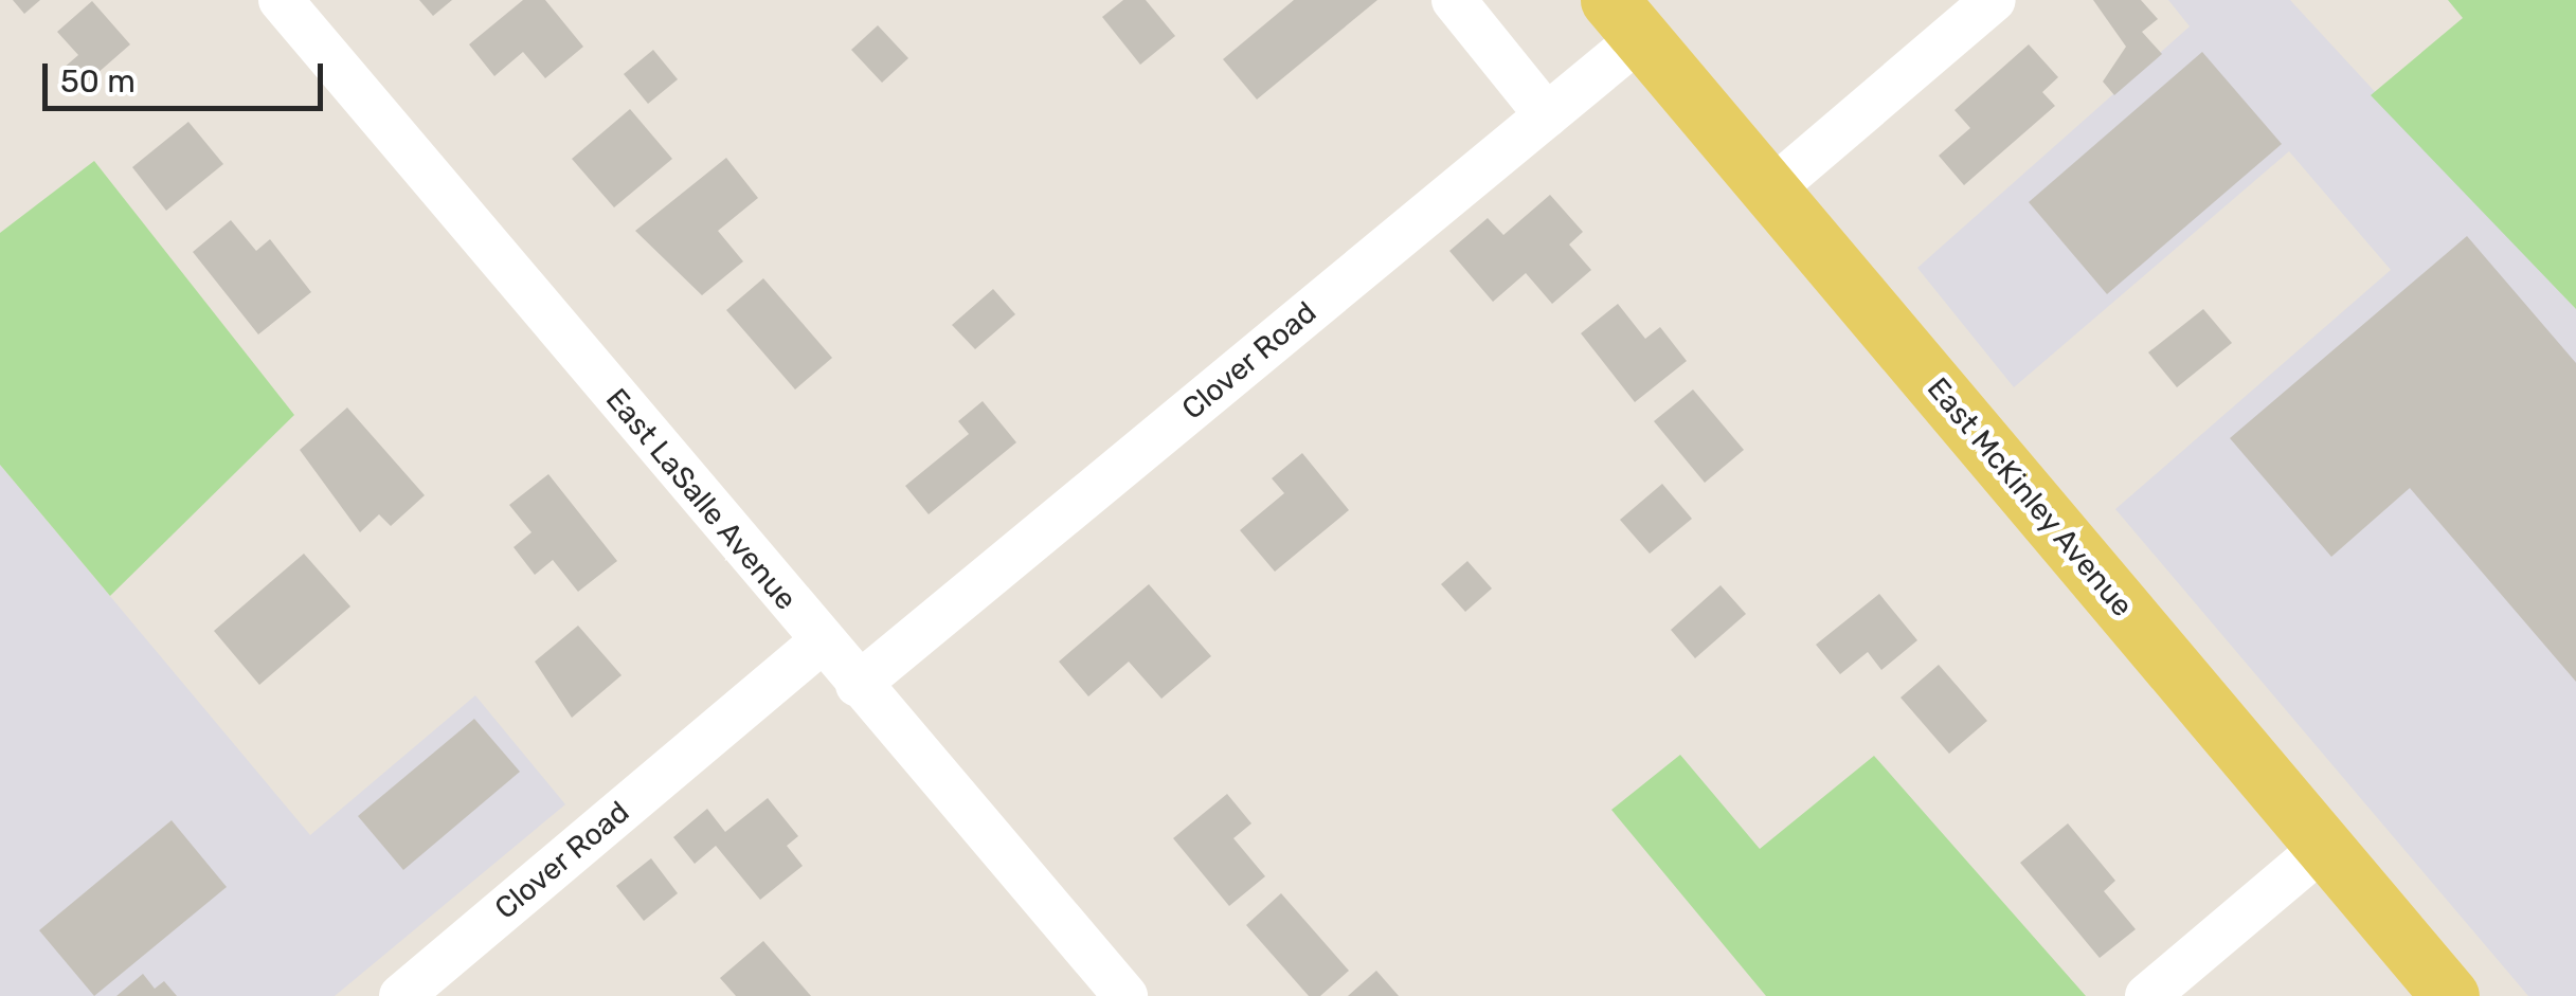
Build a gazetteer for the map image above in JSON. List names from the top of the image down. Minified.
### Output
{"streets":{"main road":["East McKinley Avenue"],"street":["Clover Road","East LaSalle Avenue"]},"crossings":[["Clover Road","East McKinley Avenue"],["Clover Road","East LaSalle Avenue"]],"scale_bar":"50 m"}
